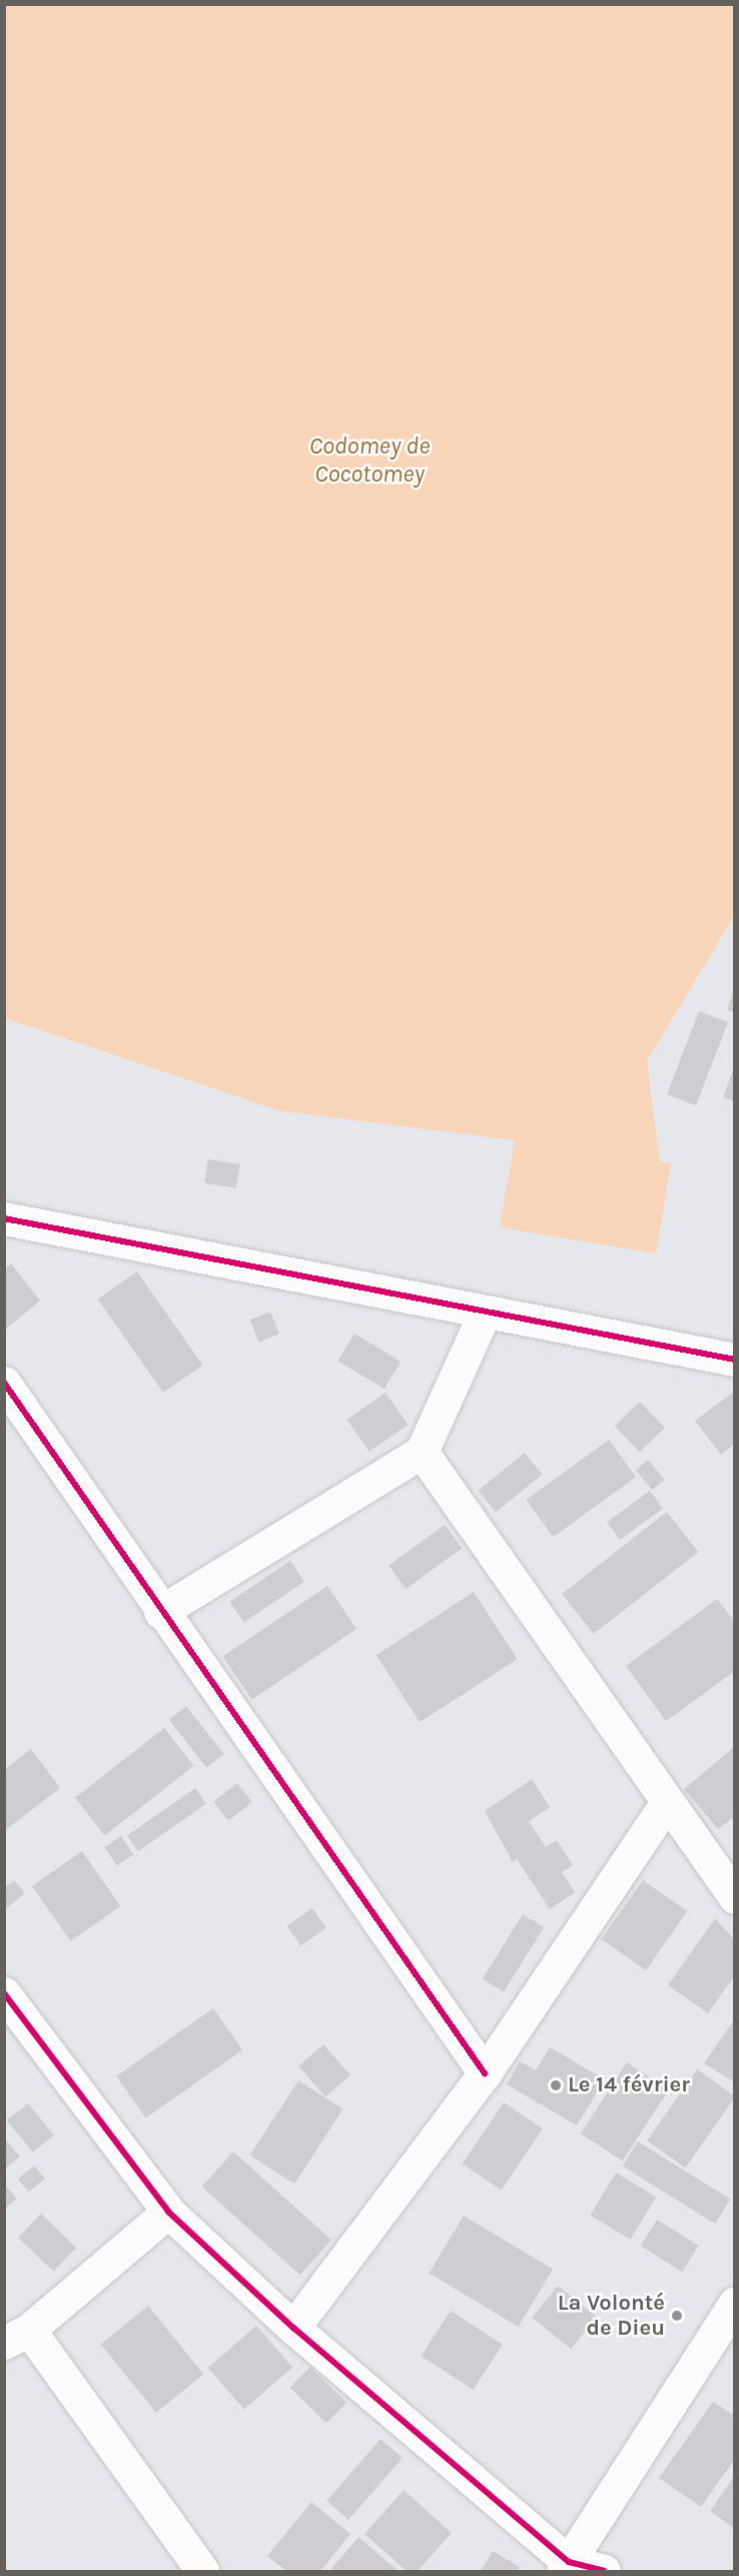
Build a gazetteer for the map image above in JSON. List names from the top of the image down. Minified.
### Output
{"water":["Codomey de Cocotomey"],"places":["Le 14 février","La Volonté de Dieu"]}
